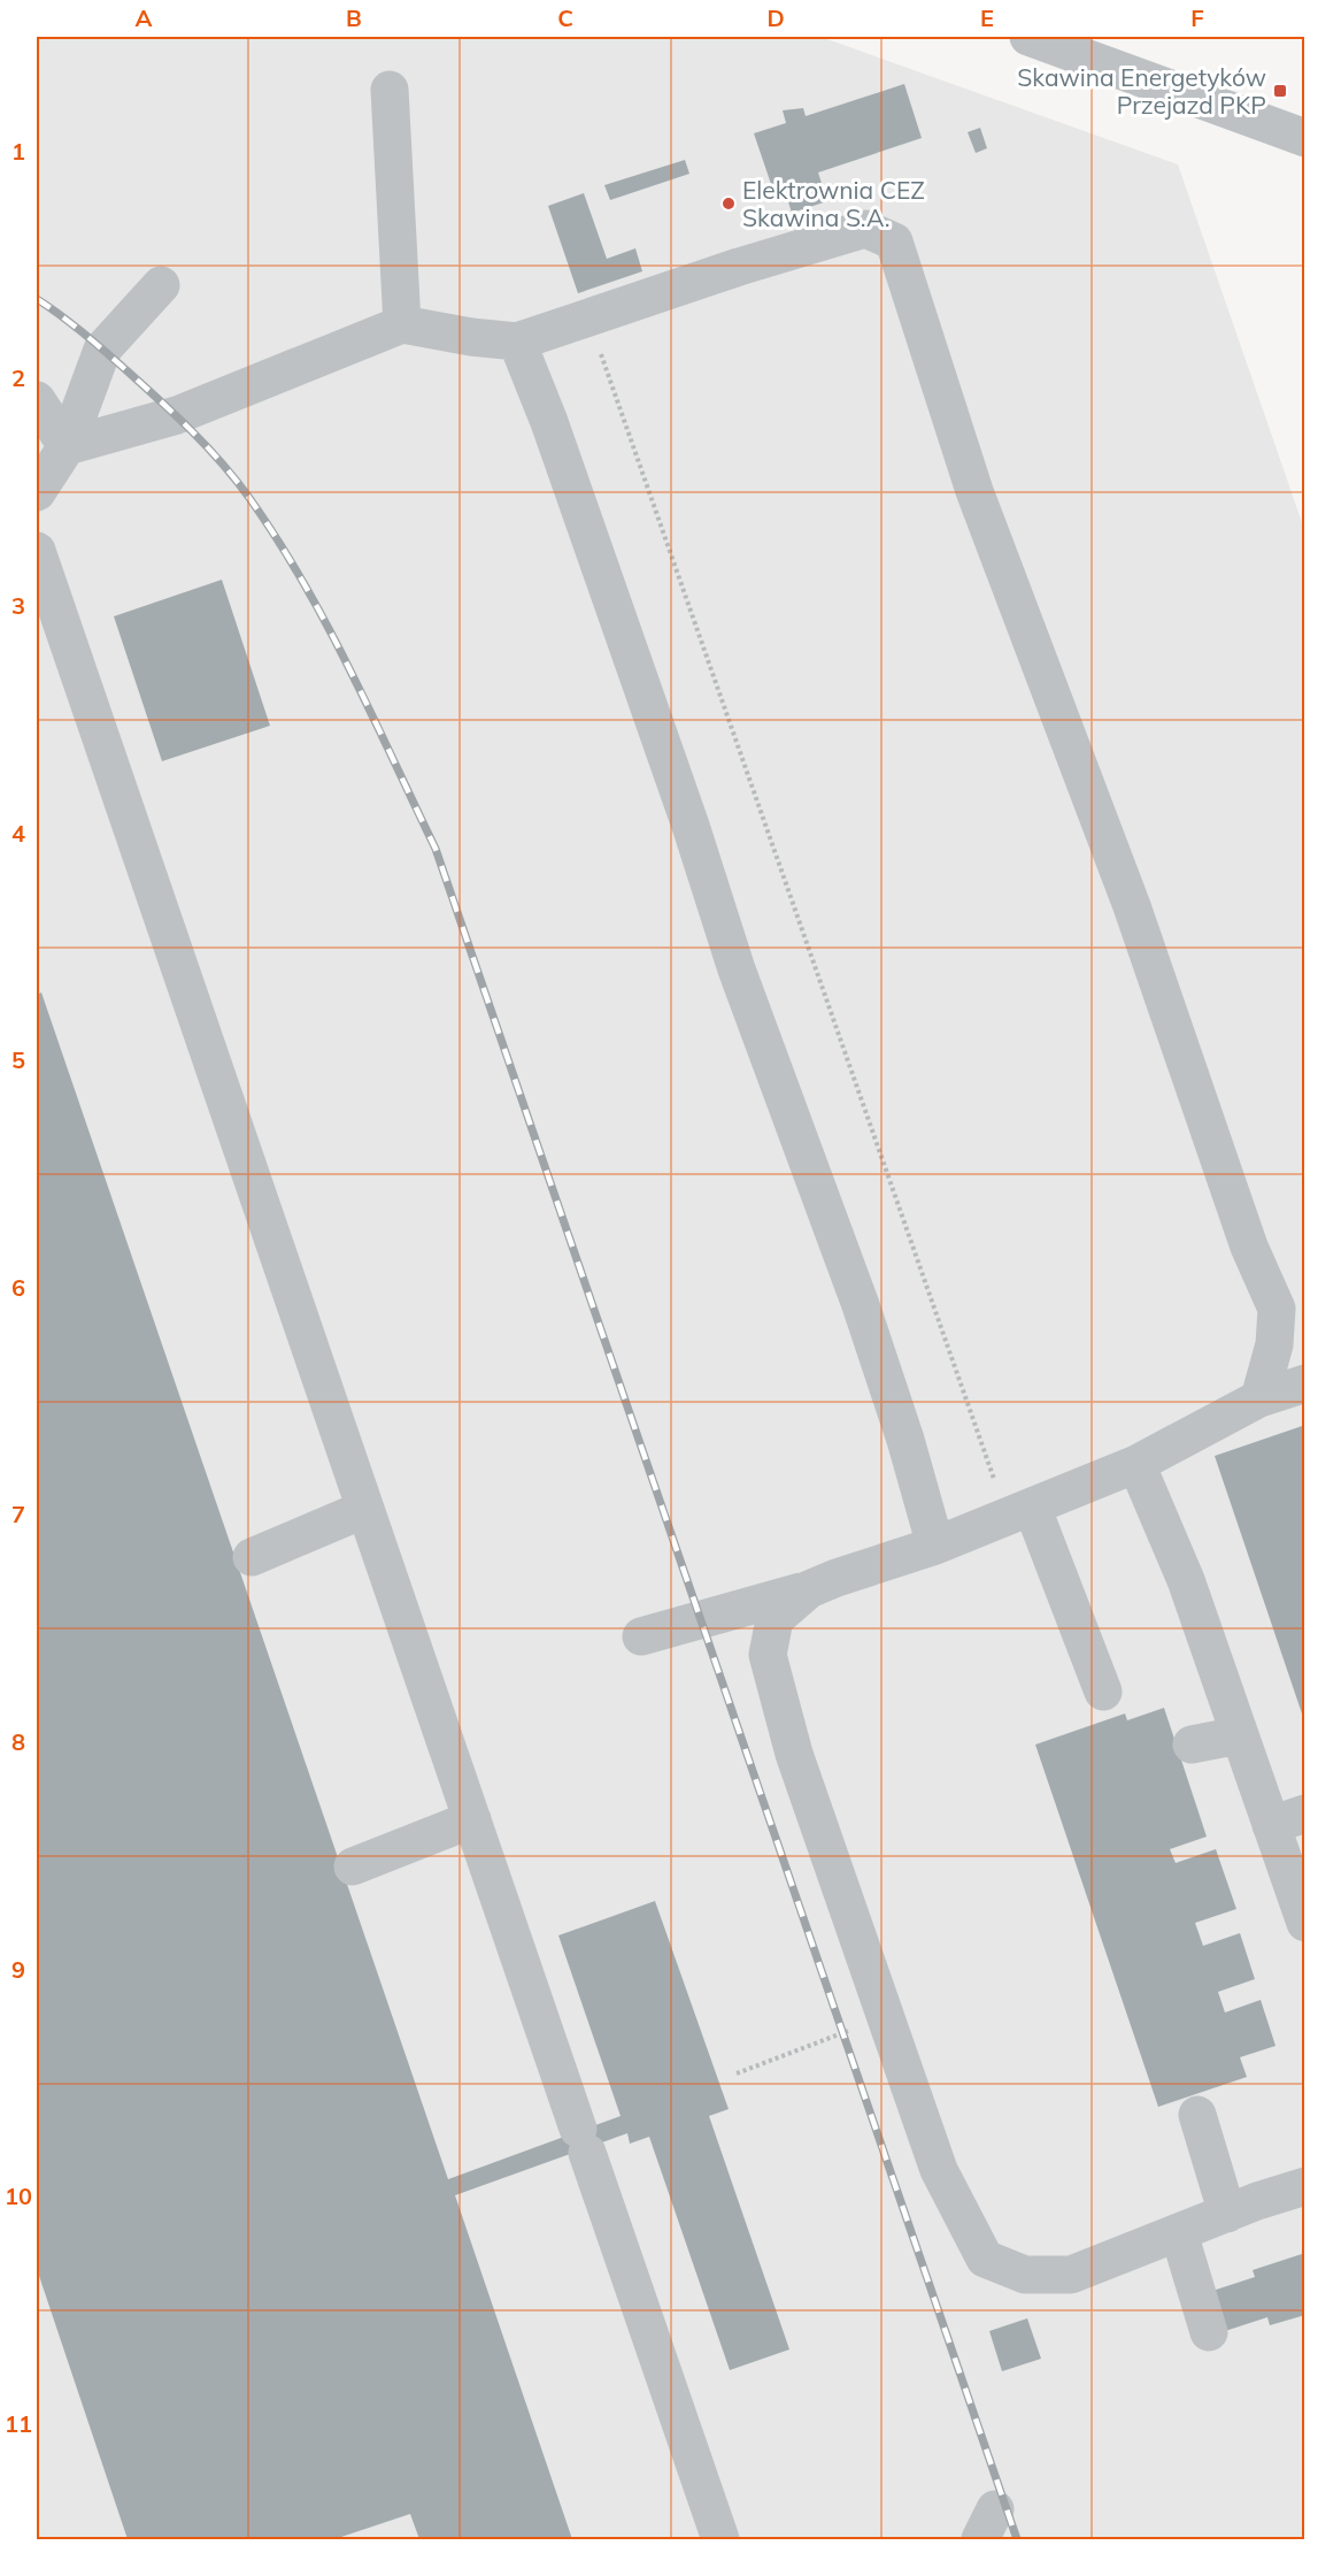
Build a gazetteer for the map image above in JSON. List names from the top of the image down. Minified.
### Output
{"places":{"transit":["Skawina Energetyków Przejazd PKP"],"other":["Elektrownia CEZ Skawina S.A."]},"grid":{"columns":["A","B","C","D","E","F"],"rows":["1","2","3","4","5","6","7","8","9","10","11"]}}
